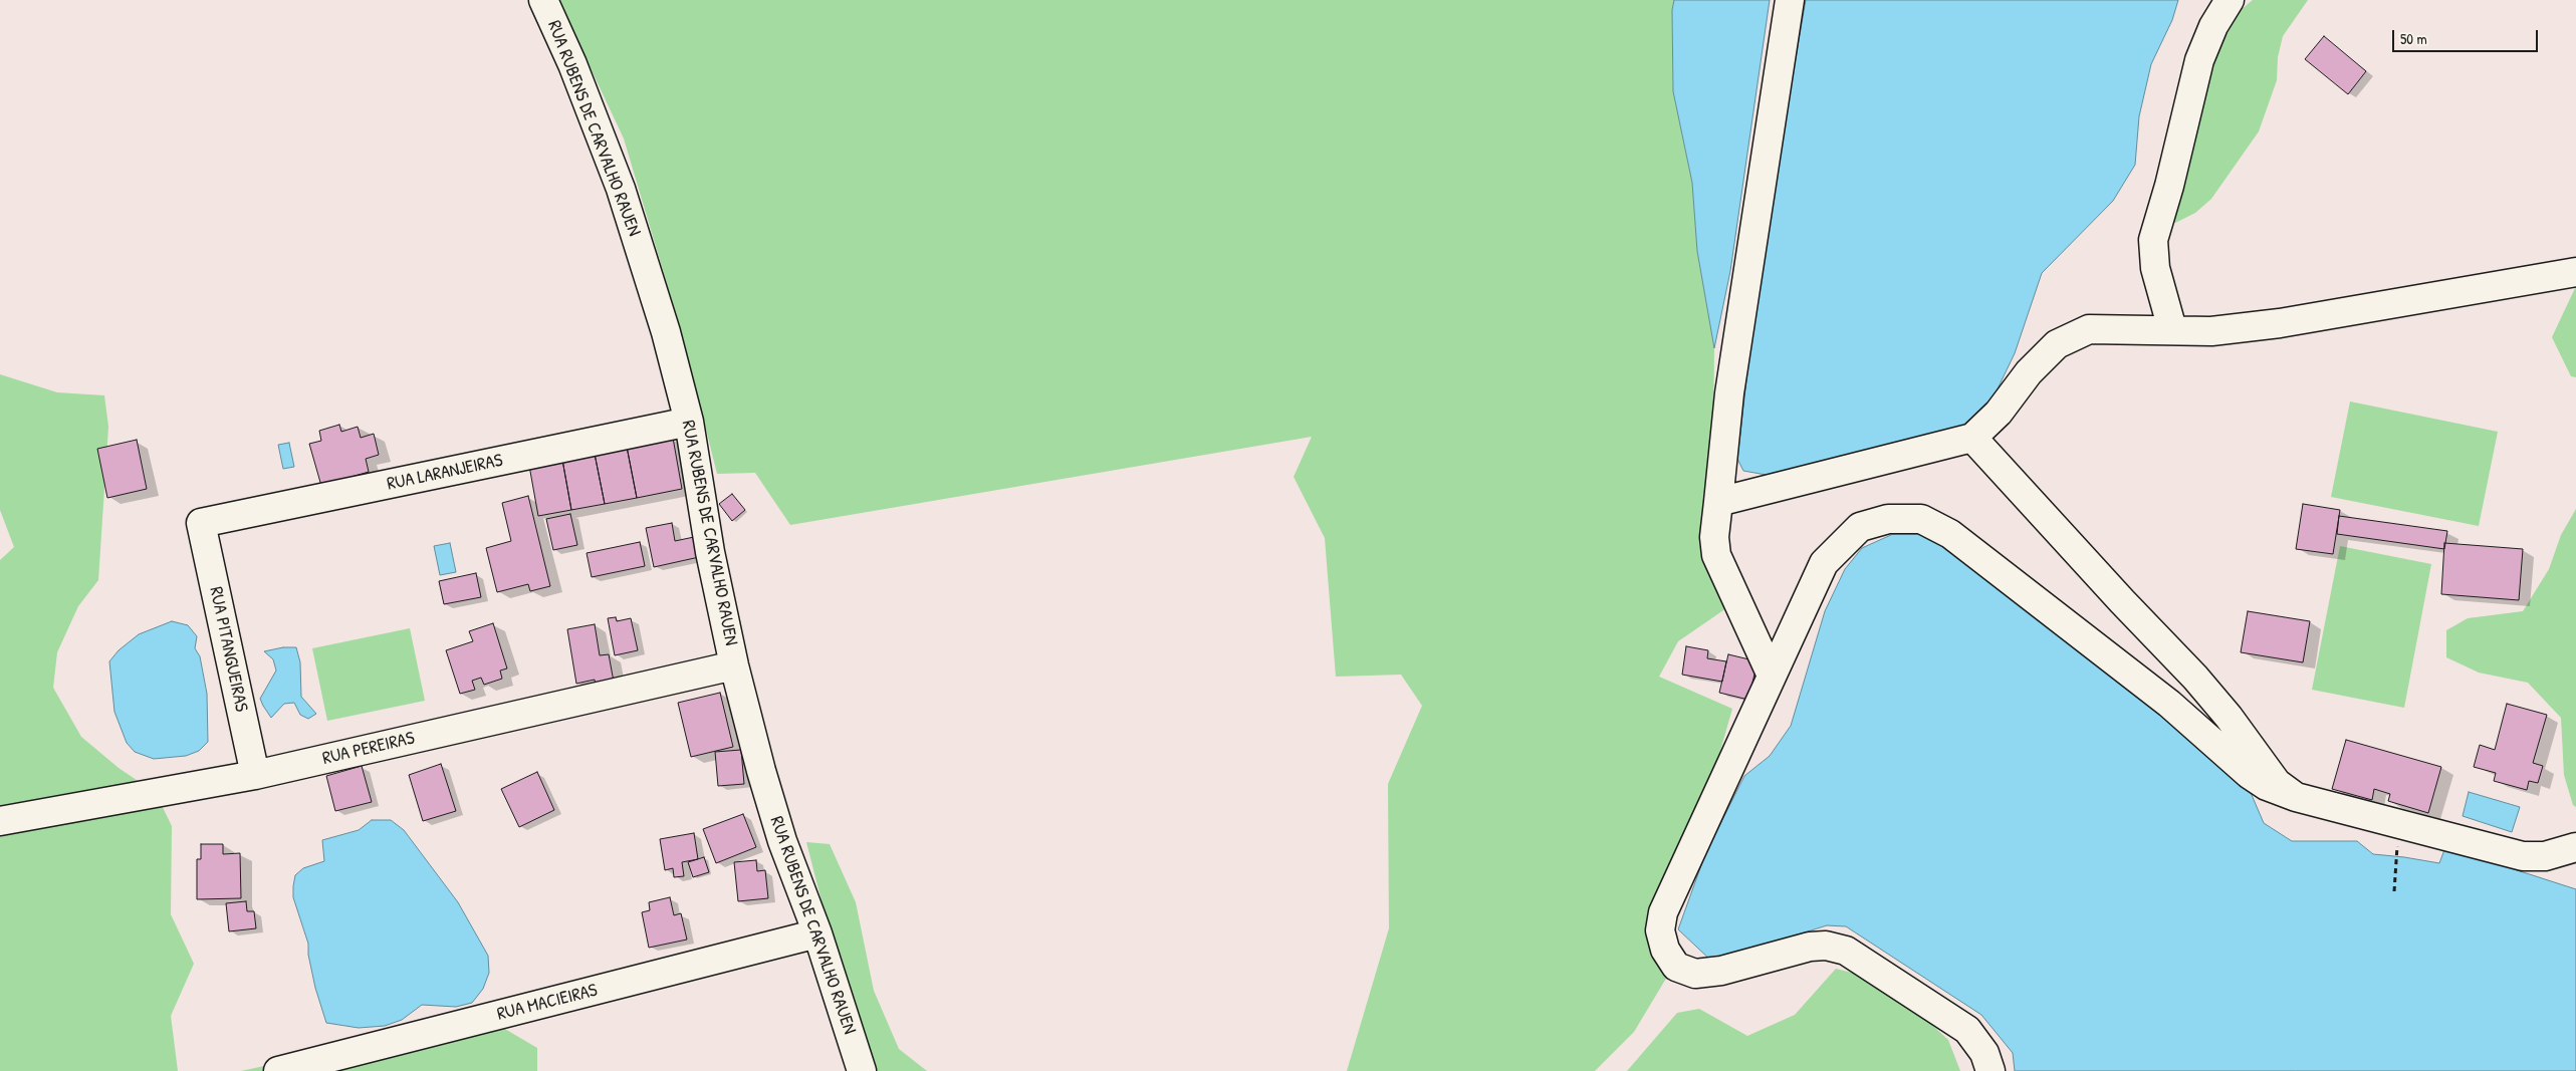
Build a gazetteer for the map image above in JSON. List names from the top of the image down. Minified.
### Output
{"streets":{"street":["RUA RUBENS DE CARVALHO RAUEN","RUA LARANJEIRAS","RUA PITANGUEIRAS","RUA PEREIRAS","RUA MACIEIRAS"]},"crossings":[["RUA RUBENS DE CARVALHO RAUEN","RUA LARANJEIRAS"],["RUA RUBENS DE CARVALHO RAUEN","RUA PEREIRAS"],["RUA RUBENS DE CARVALHO RAUEN","RUA MACIEIRAS"],["RUA LARANJEIRAS","RUA PITANGUEIRAS"],["RUA PITANGUEIRAS","RUA PEREIRAS"]],"scale_bar":"50 m"}
